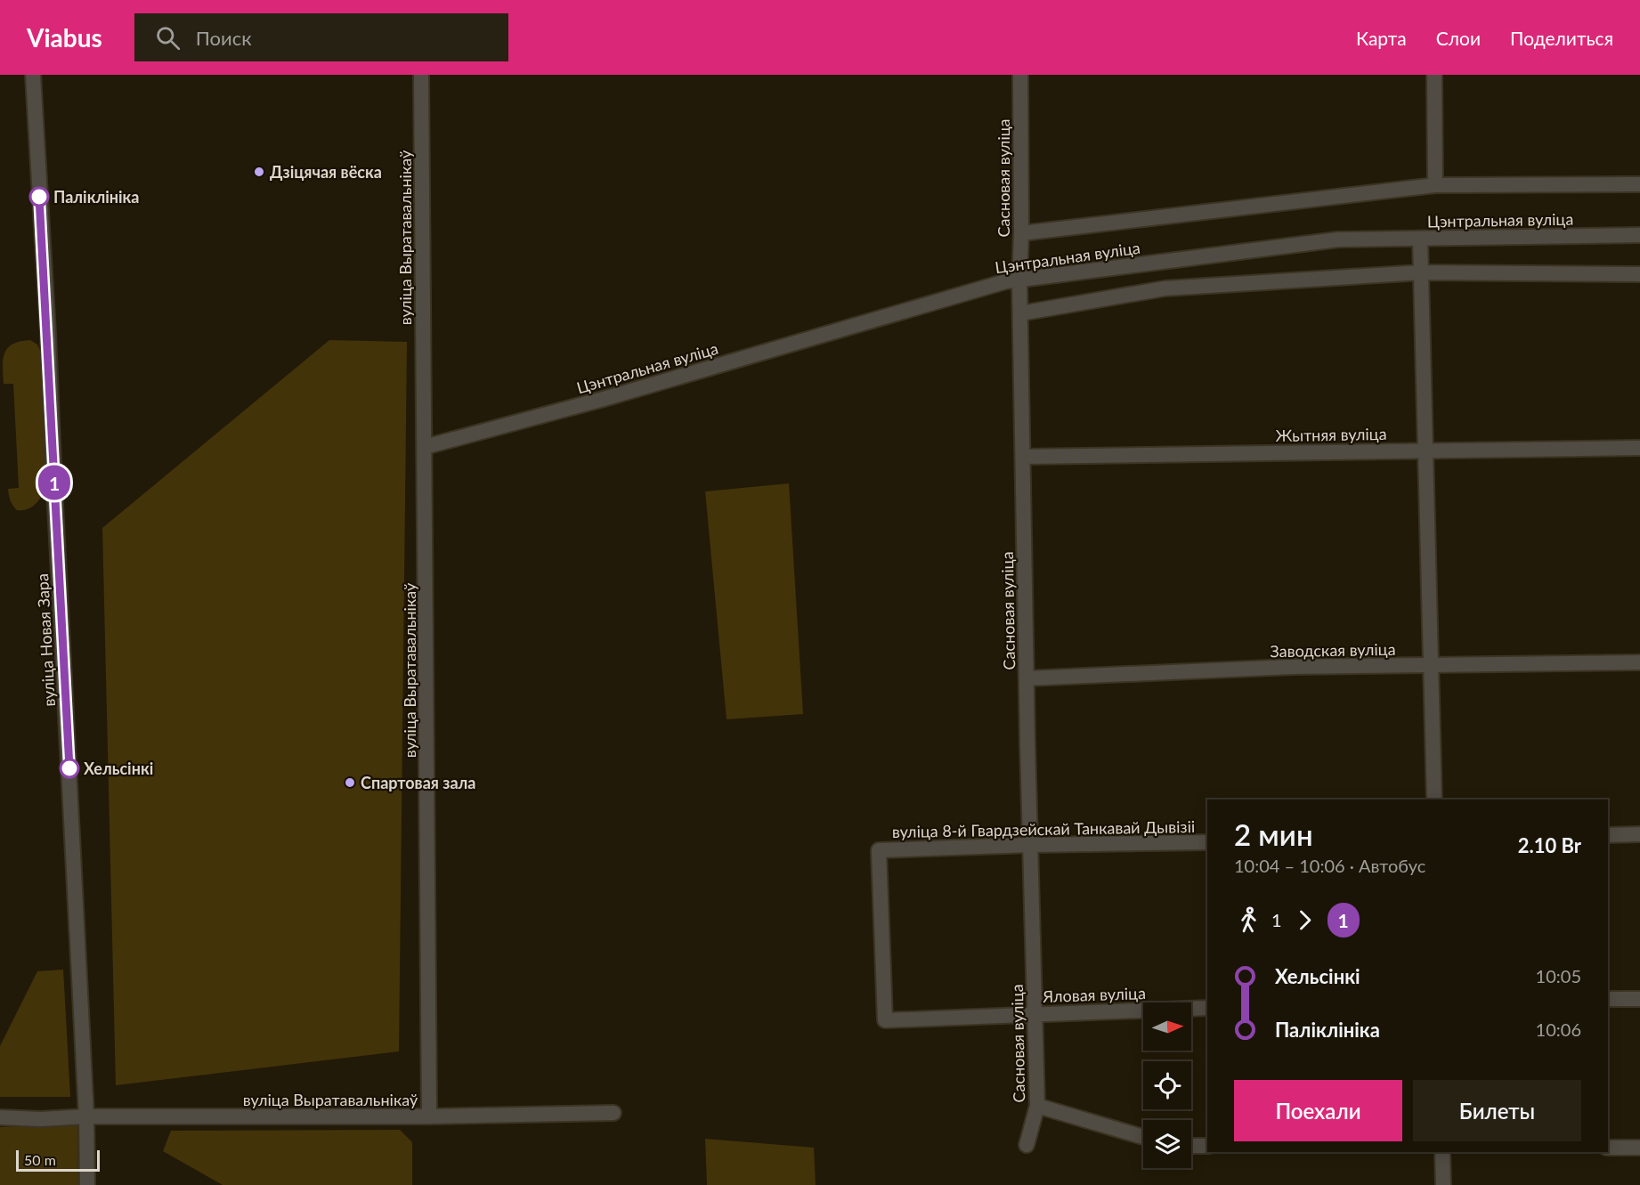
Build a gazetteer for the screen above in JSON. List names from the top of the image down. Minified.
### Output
{"streets":{"street":["Сасновая вуліца","Цэнтральная вуліца","вуліца Выратавальнікаў","Жытняя вуліца","вуліца Новая Зара","Заводская вуліца","вуліца 8-й Гвардзейскай Танкавай Дывізіі","Яловая вуліца"]},"crossings":[["Сасновая вуліца","Цэнтральная вуліца"],["Сасновая вуліца","Жытняя вуліца"],["Сасновая вуліца","Заводская вуліца"],["Сасновая вуліца","вуліца 8-й Гвардзейскай Танкавай Дывізіі"],["Сасновая вуліца","Яловая вуліца"],["Цэнтральная вуліца","вуліца Выратавальнікаў"],["вуліца Выратавальнікаў","вуліца Новая Зара"],["вуліца 8-й Гвардзейскай Танкавай Дывізіі","Яловая вуліца"]],"places":["Дзіцячая вёска","Паліклініка","Хельсінкі","Спартовая зала"],"lines":["bus line 1"],"scale_bar":"50 m","north":"right","page":{"header":"Viabus","search":"Поиск","nav":["Карта","Слои","Поделиться"],"on_map":"1","heading":["2 мин","10:04 – 10:06 · Автобус","2.10 Br"],"legs":["1","1"],"list":[{"name":"Хельсінкі","value":"10:05"},{"name":"Паліклініка","value":"10:06"}],"buttons":["Поехали","Билеты"],"scale":"50 m"}}
